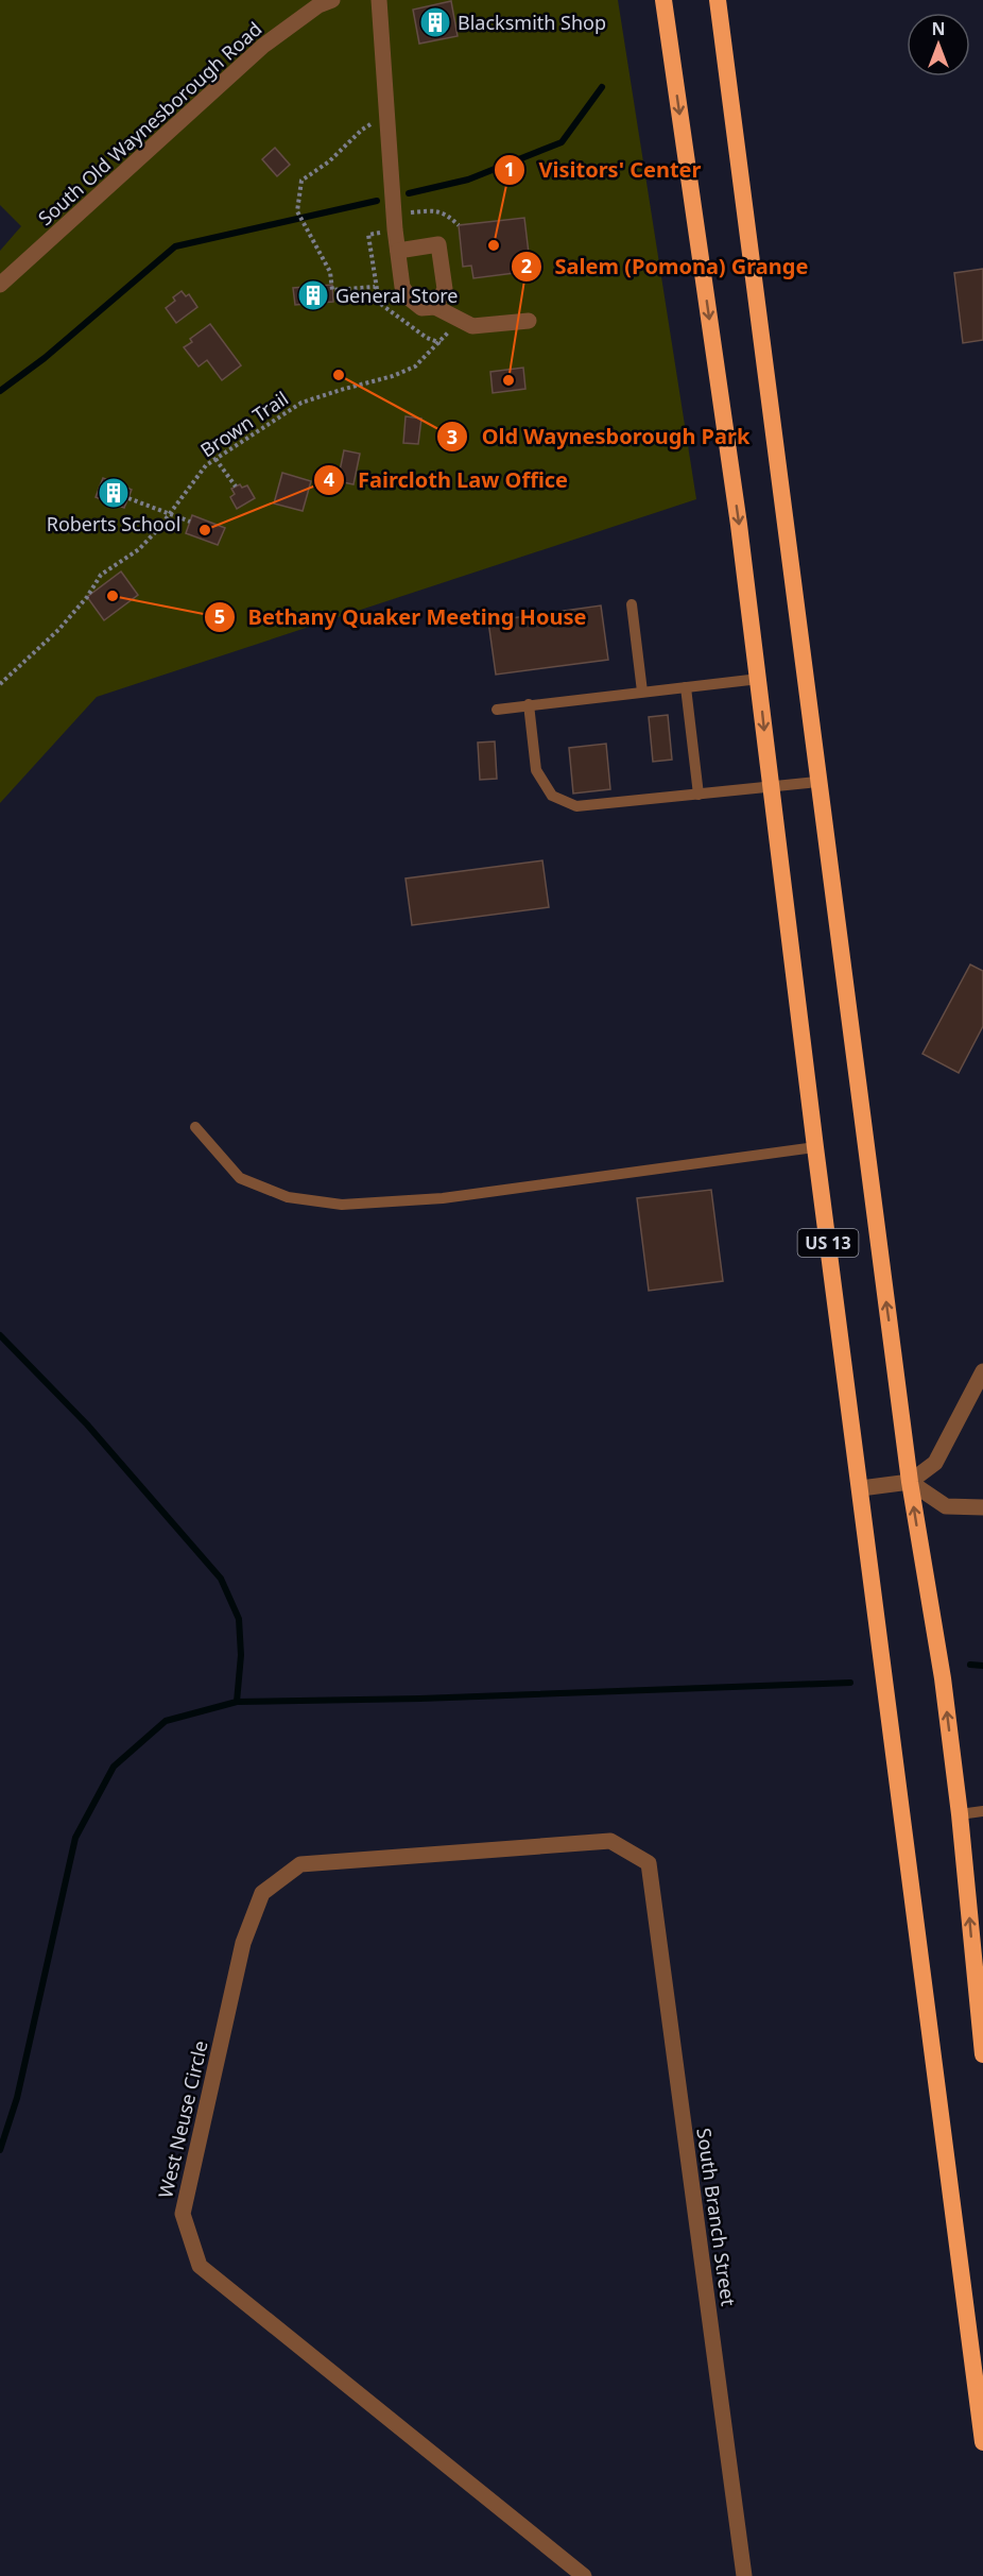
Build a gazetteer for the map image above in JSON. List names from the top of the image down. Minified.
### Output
{"streets":{"highway":["US 13"],"street":["South Old Waynesborough Road","West Neuse Circle","South Branch Street"],"path":["Brown Trail"]},"crossings":[["West Neuse Circle","South Branch Street"]],"places":{"building":["Blacksmith Shop","General Store","Roberts School"],"other":["Visitors' Center","Old Waynesborough Park","Salem (Pomona) Grange","Faircloth Law Office","Bethany Quaker Meeting House"]},"north":"top"}
